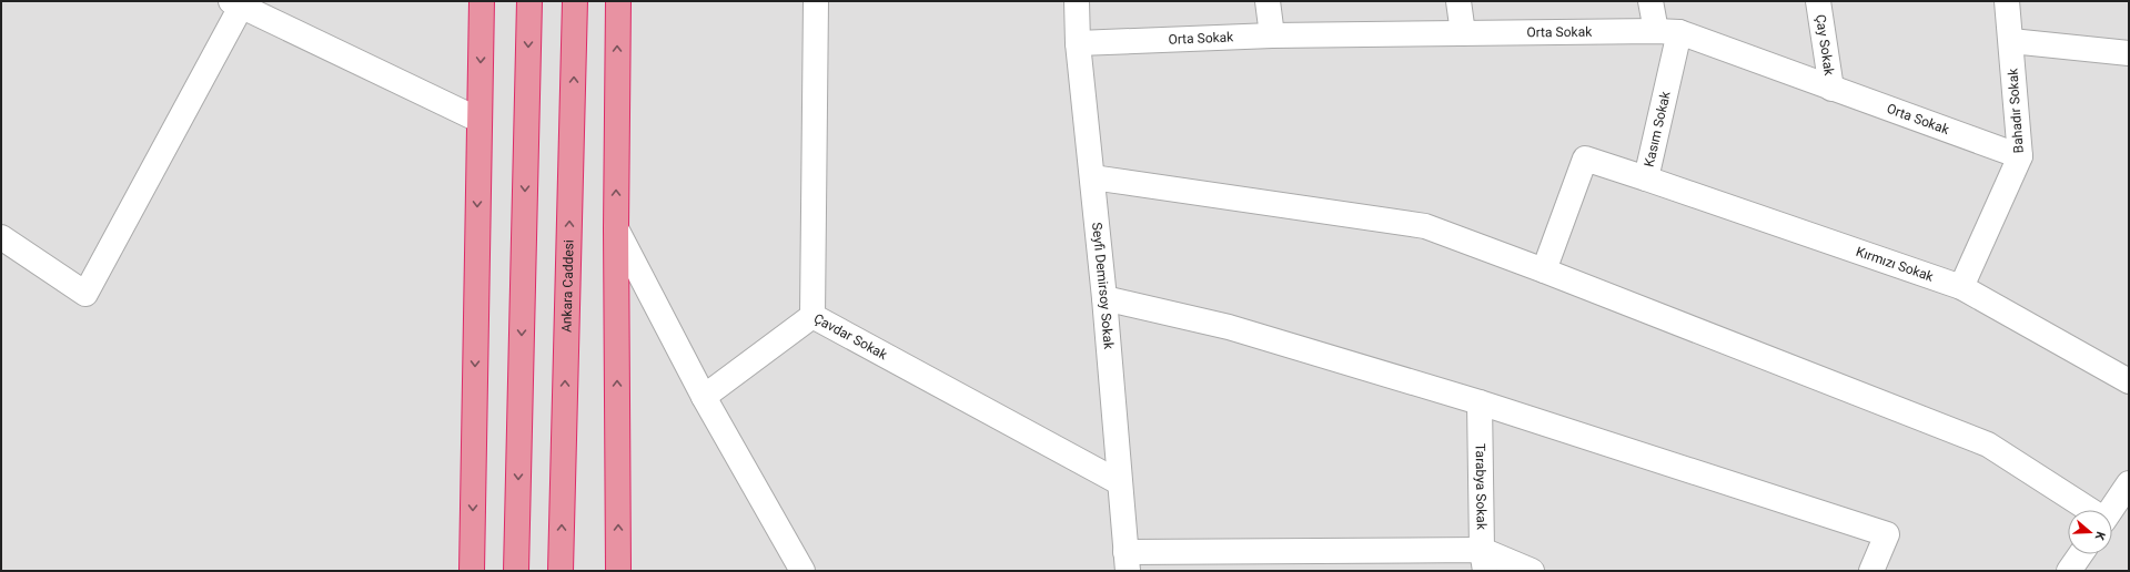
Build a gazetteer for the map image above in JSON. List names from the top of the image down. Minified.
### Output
{"streets":{"highway":["Ankara Caddesi"],"street":["Orta Sokak","Çay Sokak","Bahadır Sokak","Kasım Sokak","Kırmızı Sokak","Seyfi Demirsoy Sokak","Çavdar Sokak","Tarabya Sokak"]},"crossings":[["Orta Sokak","Çay Sokak"],["Orta Sokak","Bahadır Sokak"],["Orta Sokak","Kasım Sokak"],["Orta Sokak","Seyfi Demirsoy Sokak"],["Bahadır Sokak","Kırmızı Sokak"],["Kasım Sokak","Kırmızı Sokak"],["Seyfi Demirsoy Sokak","Çavdar Sokak"]],"north":"right"}
